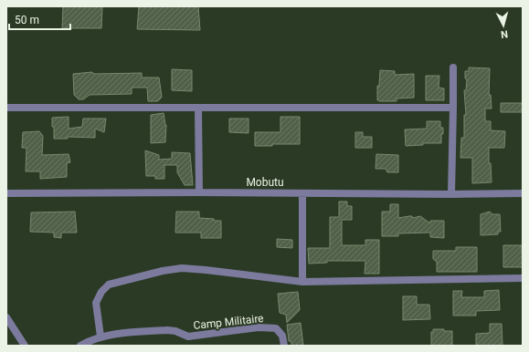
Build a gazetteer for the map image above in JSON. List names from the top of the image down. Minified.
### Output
{"streets":{"street":["Mobutu","Camp Militaire"]},"scale_bar":"50 m","north":"bottom"}
